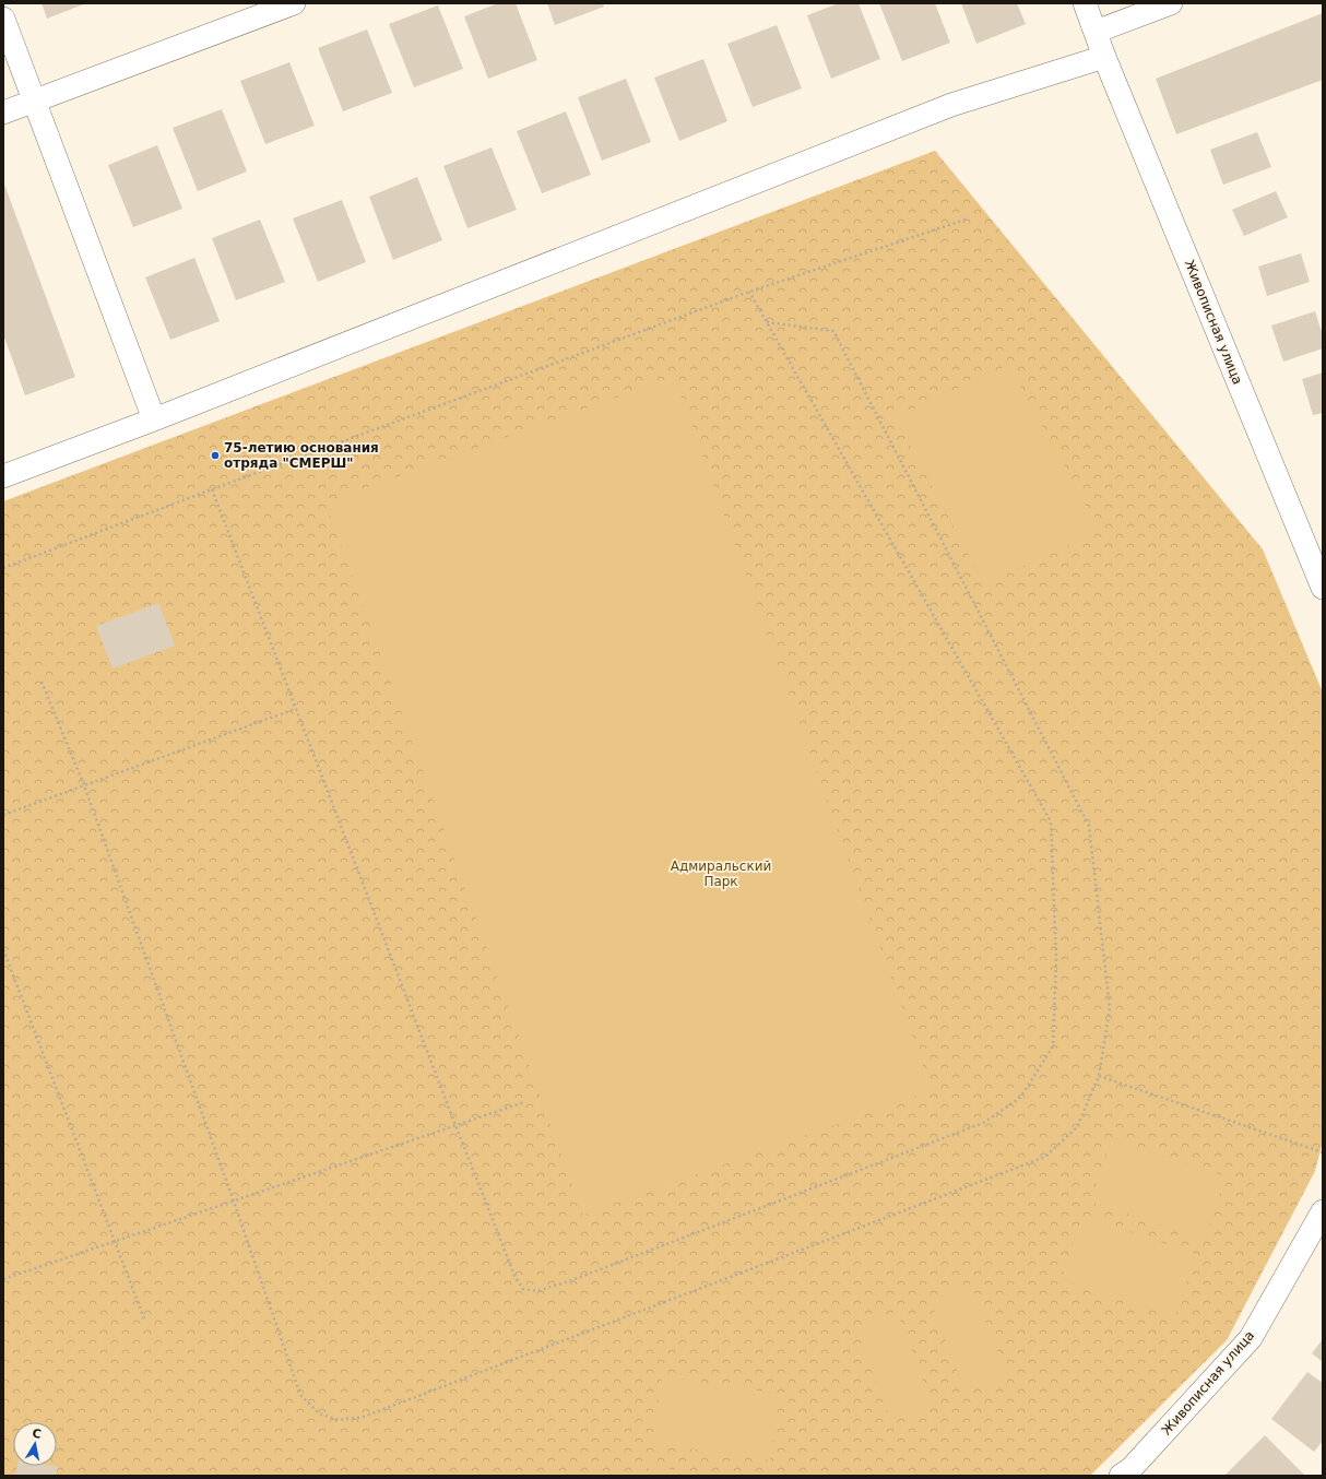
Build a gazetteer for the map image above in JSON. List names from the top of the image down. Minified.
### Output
{"streets":{"street":["Живописная улица"]},"parks":["Адмиральский Парк"],"places":["75-летию основания отряда \"СМЕРШ\""],"north":"top"}
